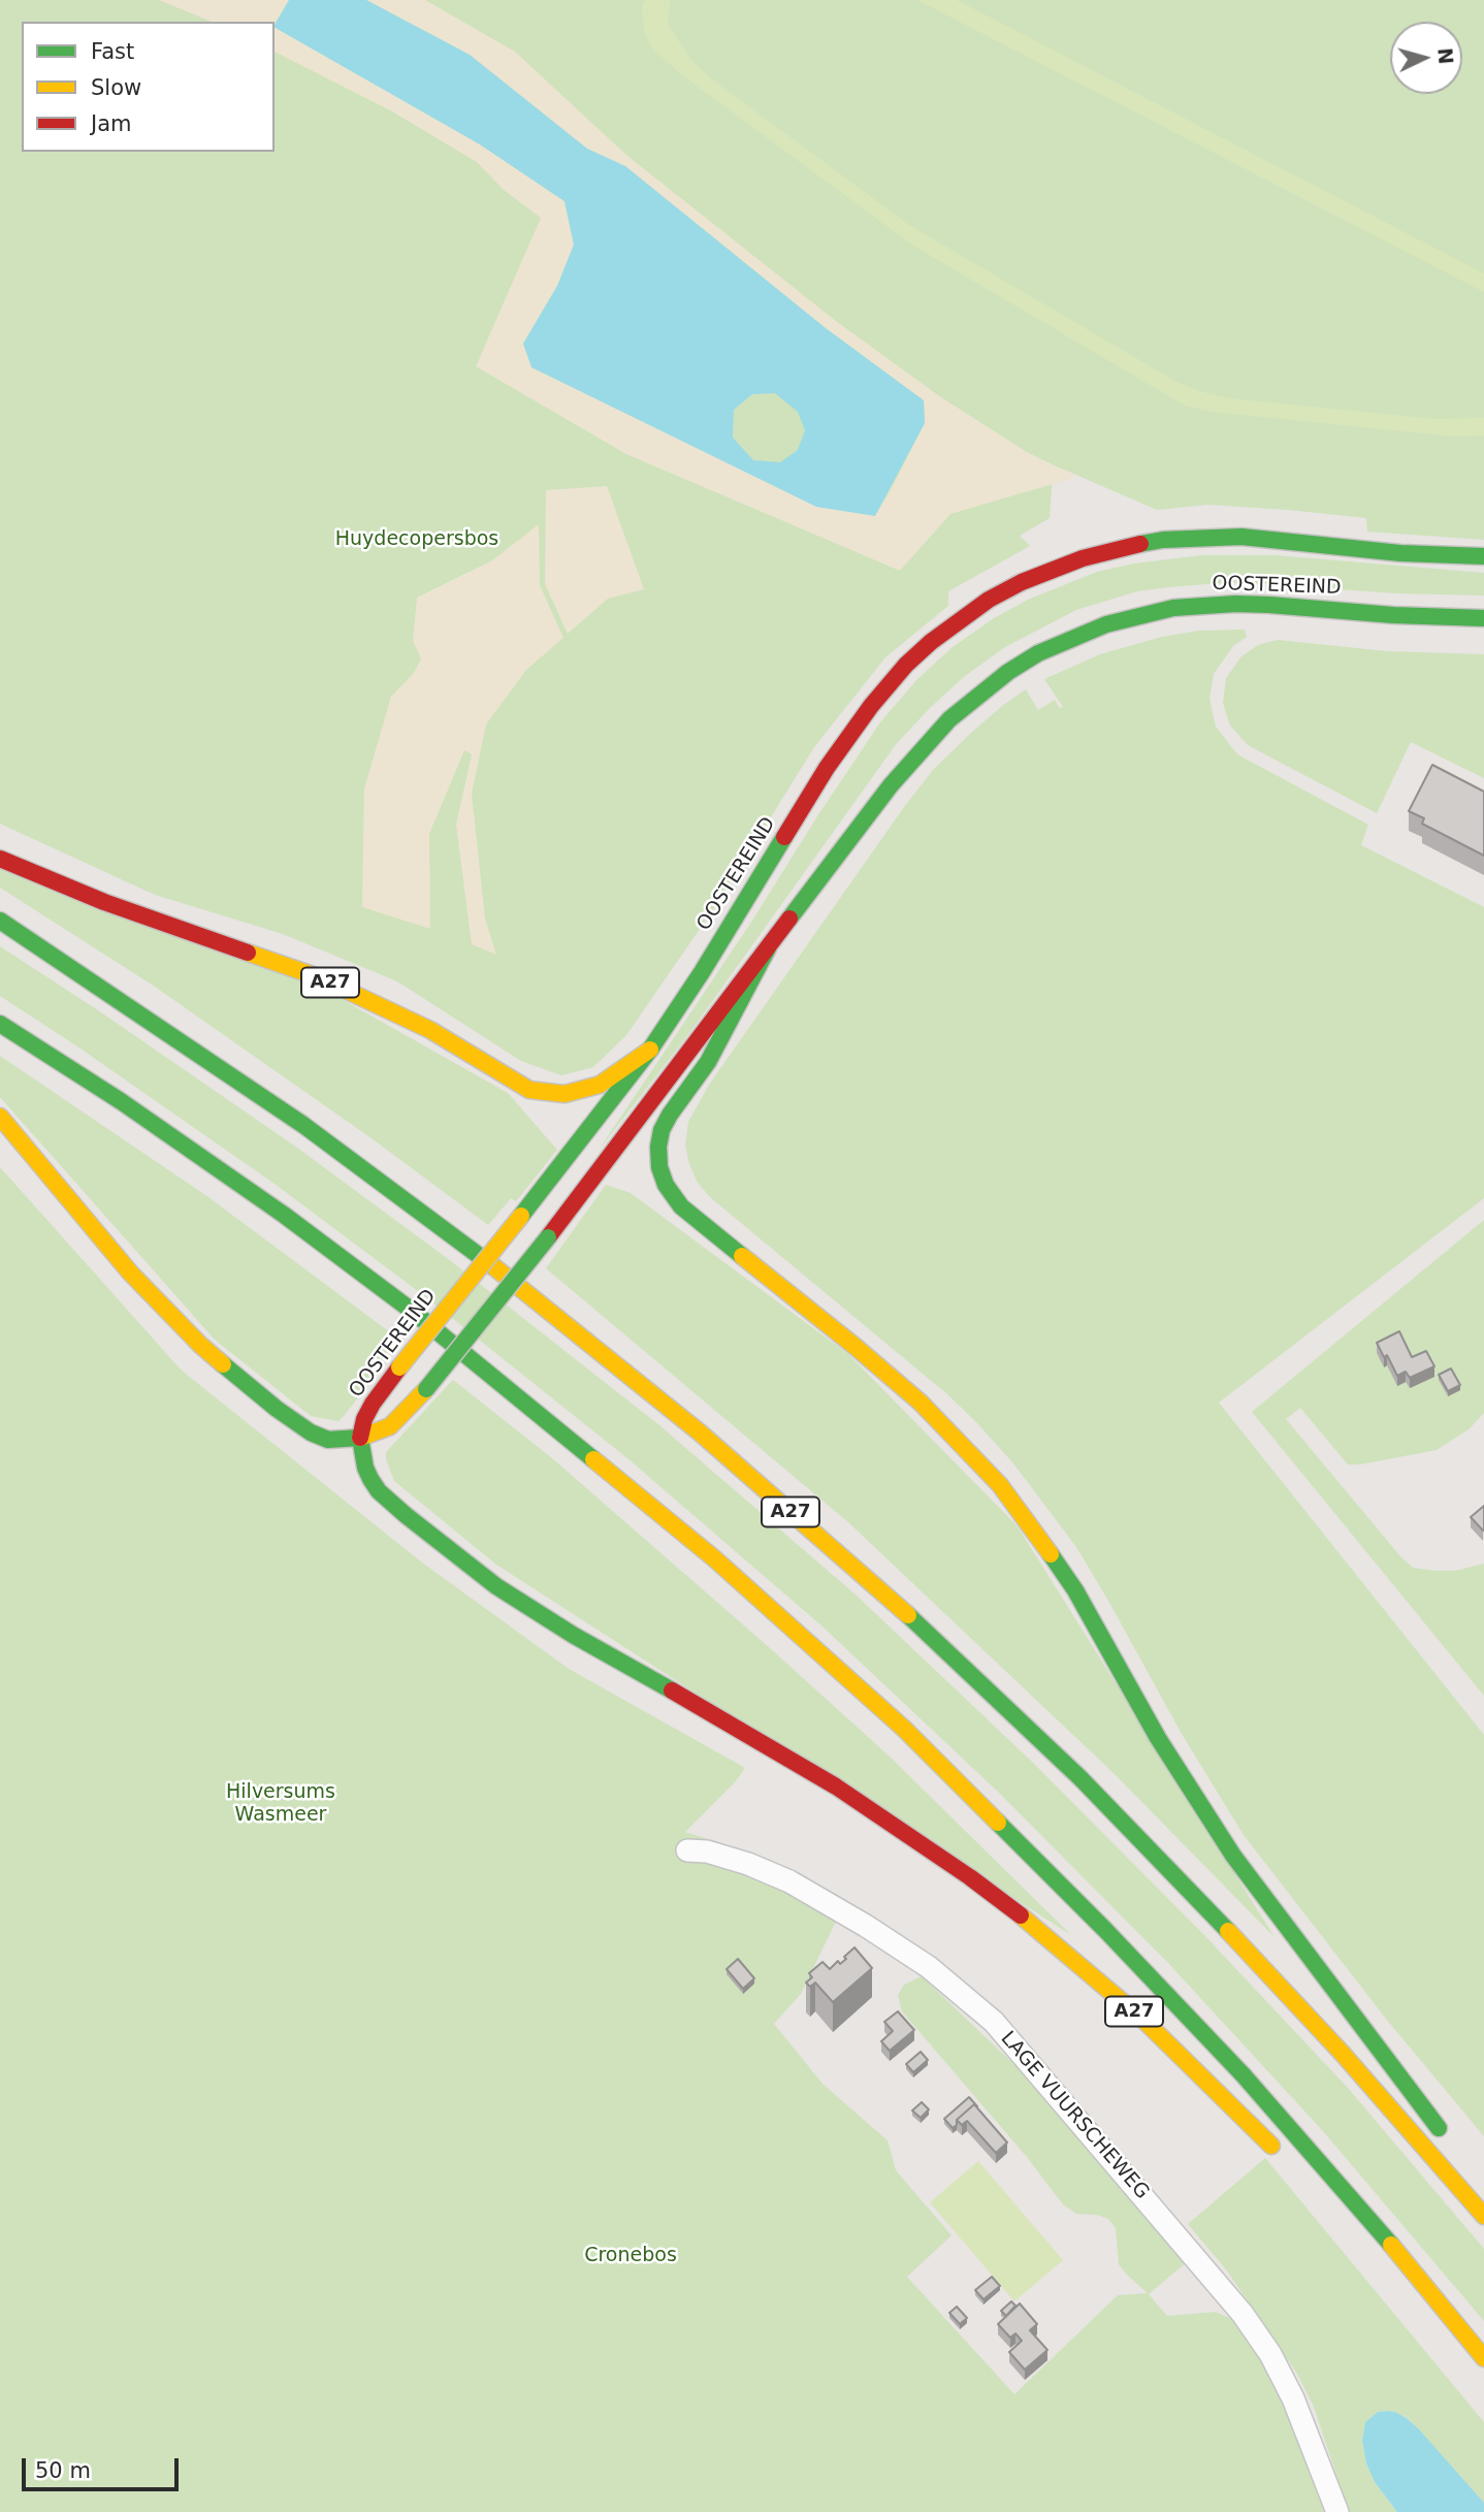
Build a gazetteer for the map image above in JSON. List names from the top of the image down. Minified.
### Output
{"streets":{"main road":["OOSTEREIND","A27"],"street":["LAGE VUURSCHEWEG"]},"crossings":[["OOSTEREIND","A27"]],"parks":["Huydecopersbos","Hilversums Wasmeer","Cronebos"],"legend":["Fast","Slow","Jam"],"scale_bar":"50 m","north":"right"}
